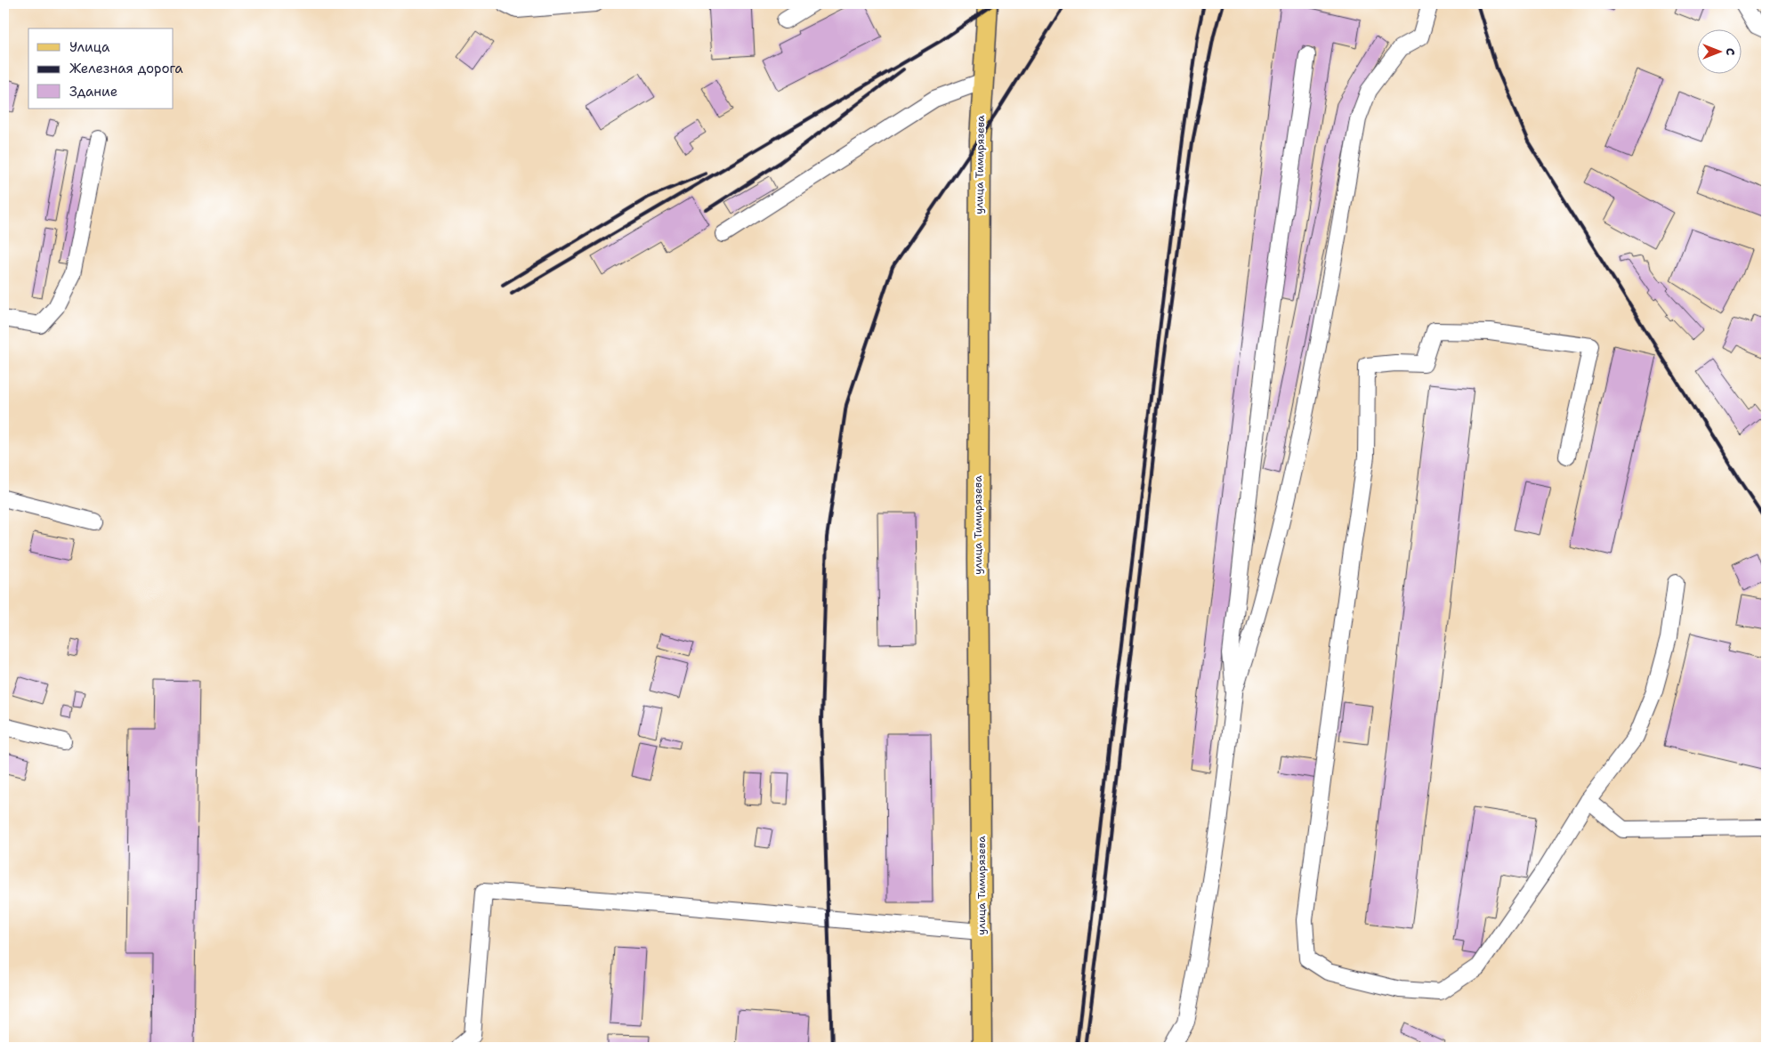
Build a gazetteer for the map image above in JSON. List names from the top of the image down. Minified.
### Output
{"streets":{"main road":["улица Тимирязева"]},"legend":["Улица","Железная дорога","Здание"],"north":"right"}
